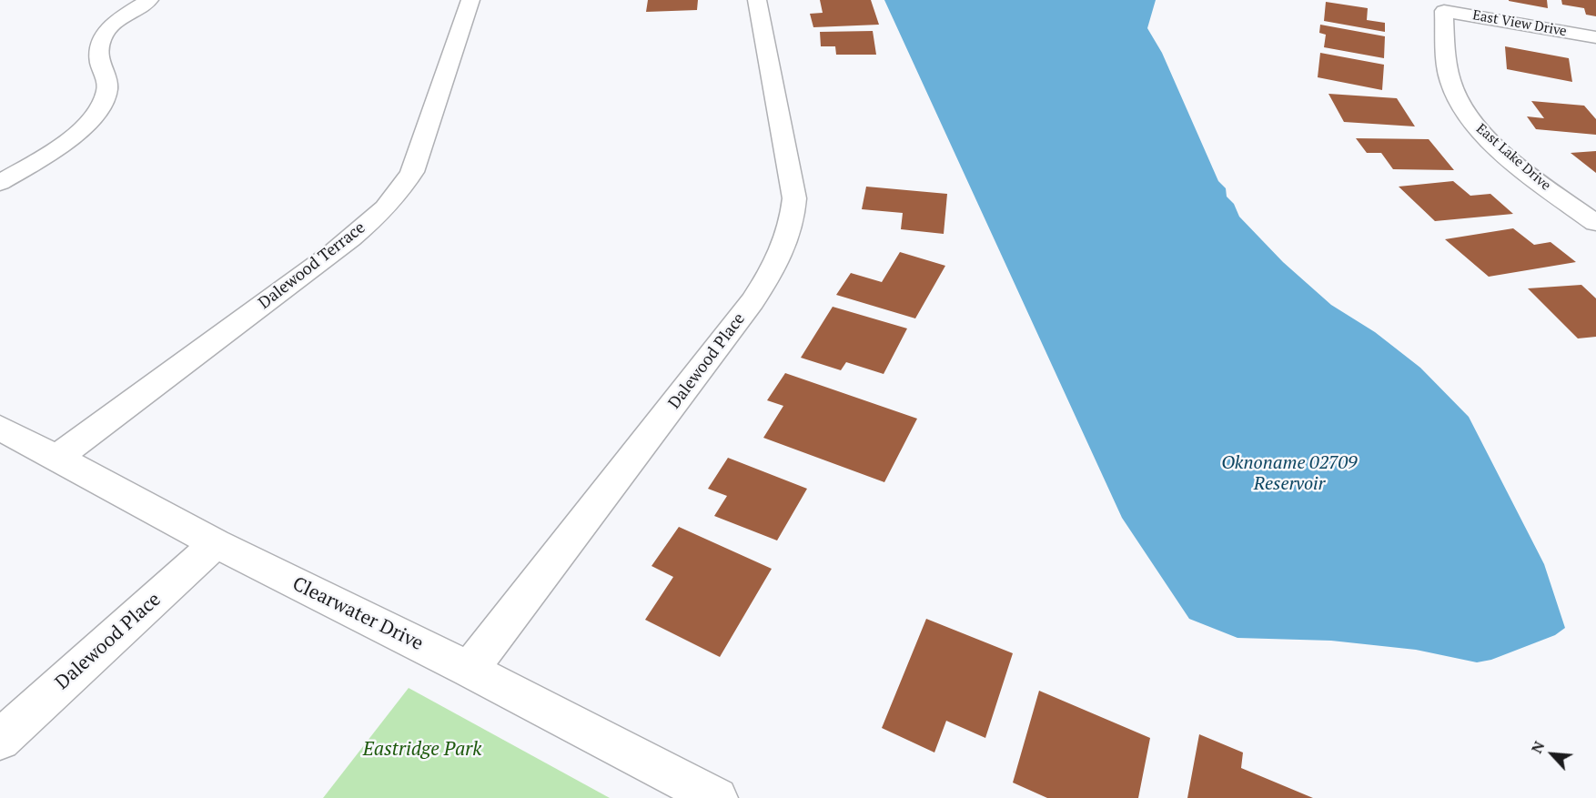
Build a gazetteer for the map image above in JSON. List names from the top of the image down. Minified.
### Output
{"streets":{"street":["East View Drive","East Lake Drive","Dalewood Terrace","Dalewood Place","Clearwater Drive"]},"crossings":[["East View Drive","East Lake Drive"],["Dalewood Terrace","Clearwater Drive"],["Dalewood Place","Clearwater Drive"]],"water":["Oknoname 02709 Reservoir"],"parks":["Eastridge Park"],"north":"top left"}
